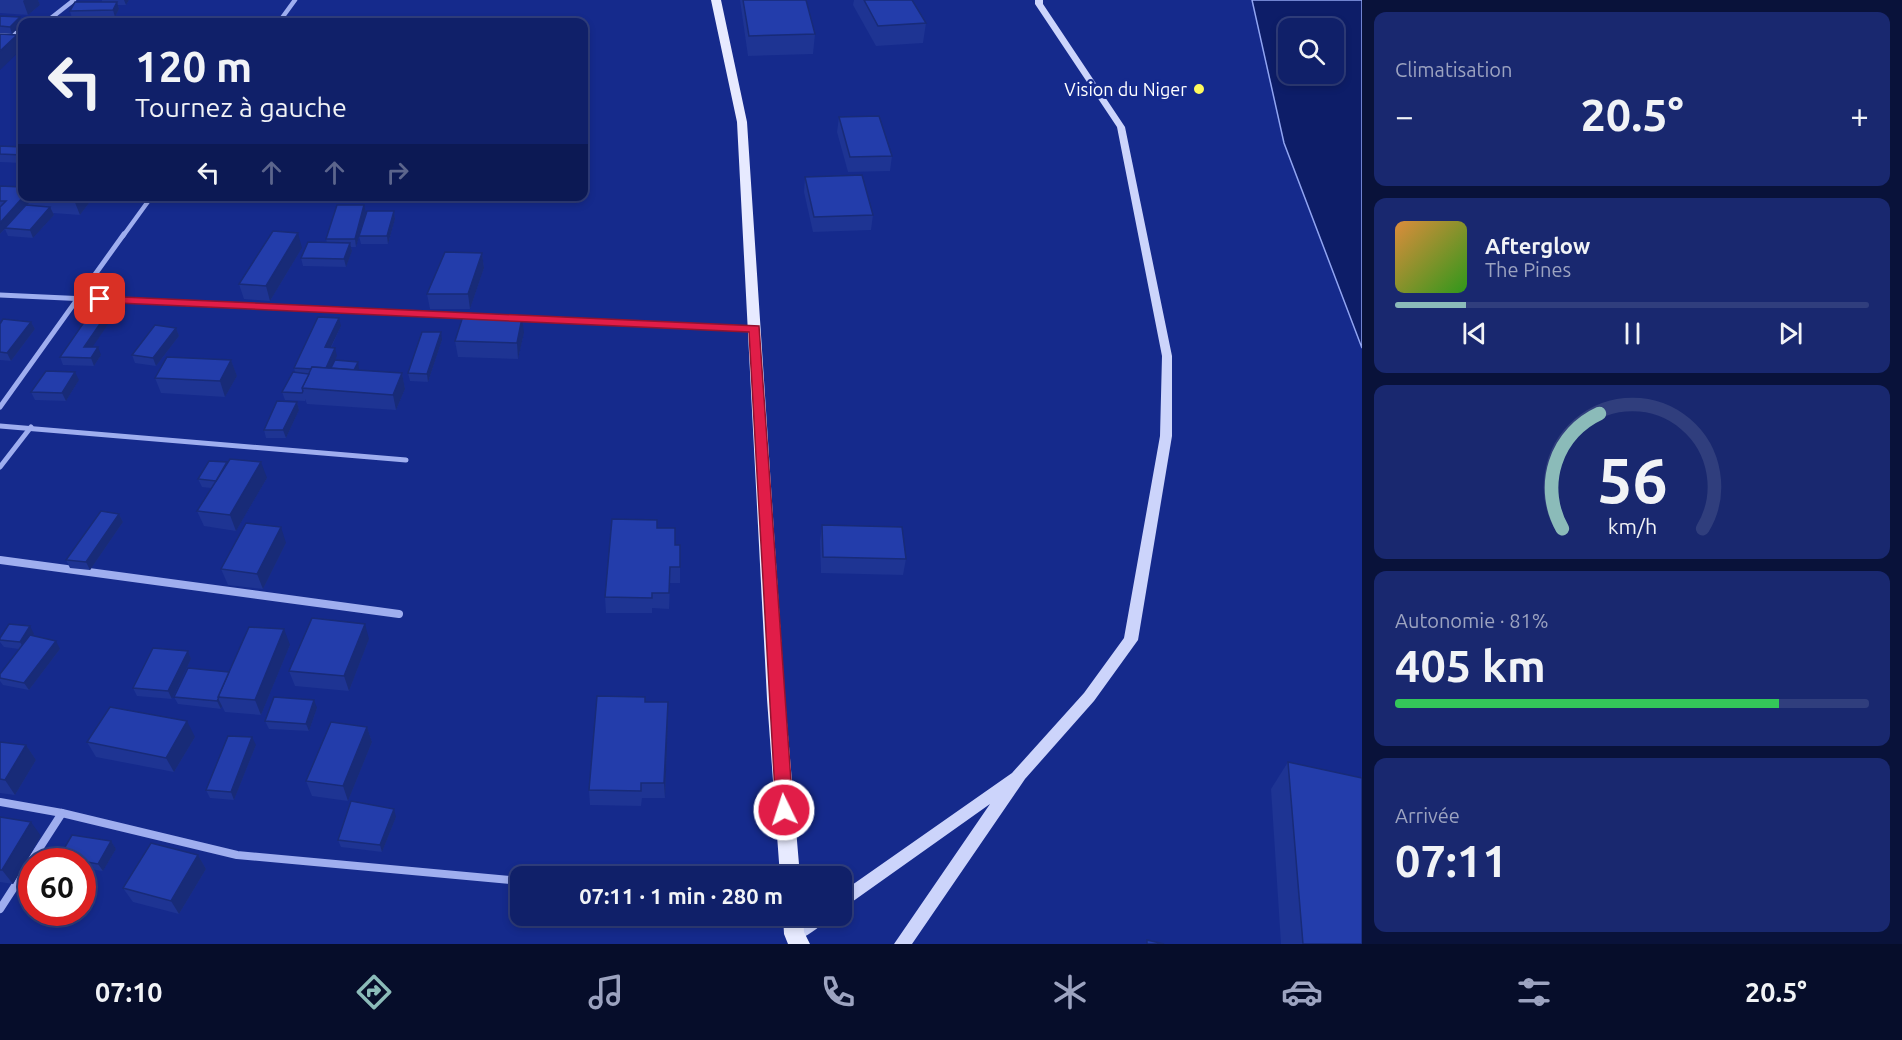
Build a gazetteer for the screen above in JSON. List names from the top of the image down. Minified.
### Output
{"places":["Vision du Niger"],"page":{"tile":["Climatisation",["Autonomie · 81%","405 km"],["Arrivée","07:11"]],"turn":["120 m","Tournez à gauche"],"heat":["−","20.5°","+"],"song":["Afterglow","The Pines"],"limit":"60","trip":"07:11 · 1 min · 280 m","tabs":["07:10","20.5°"],"gauge":["56","km/h"]}}
